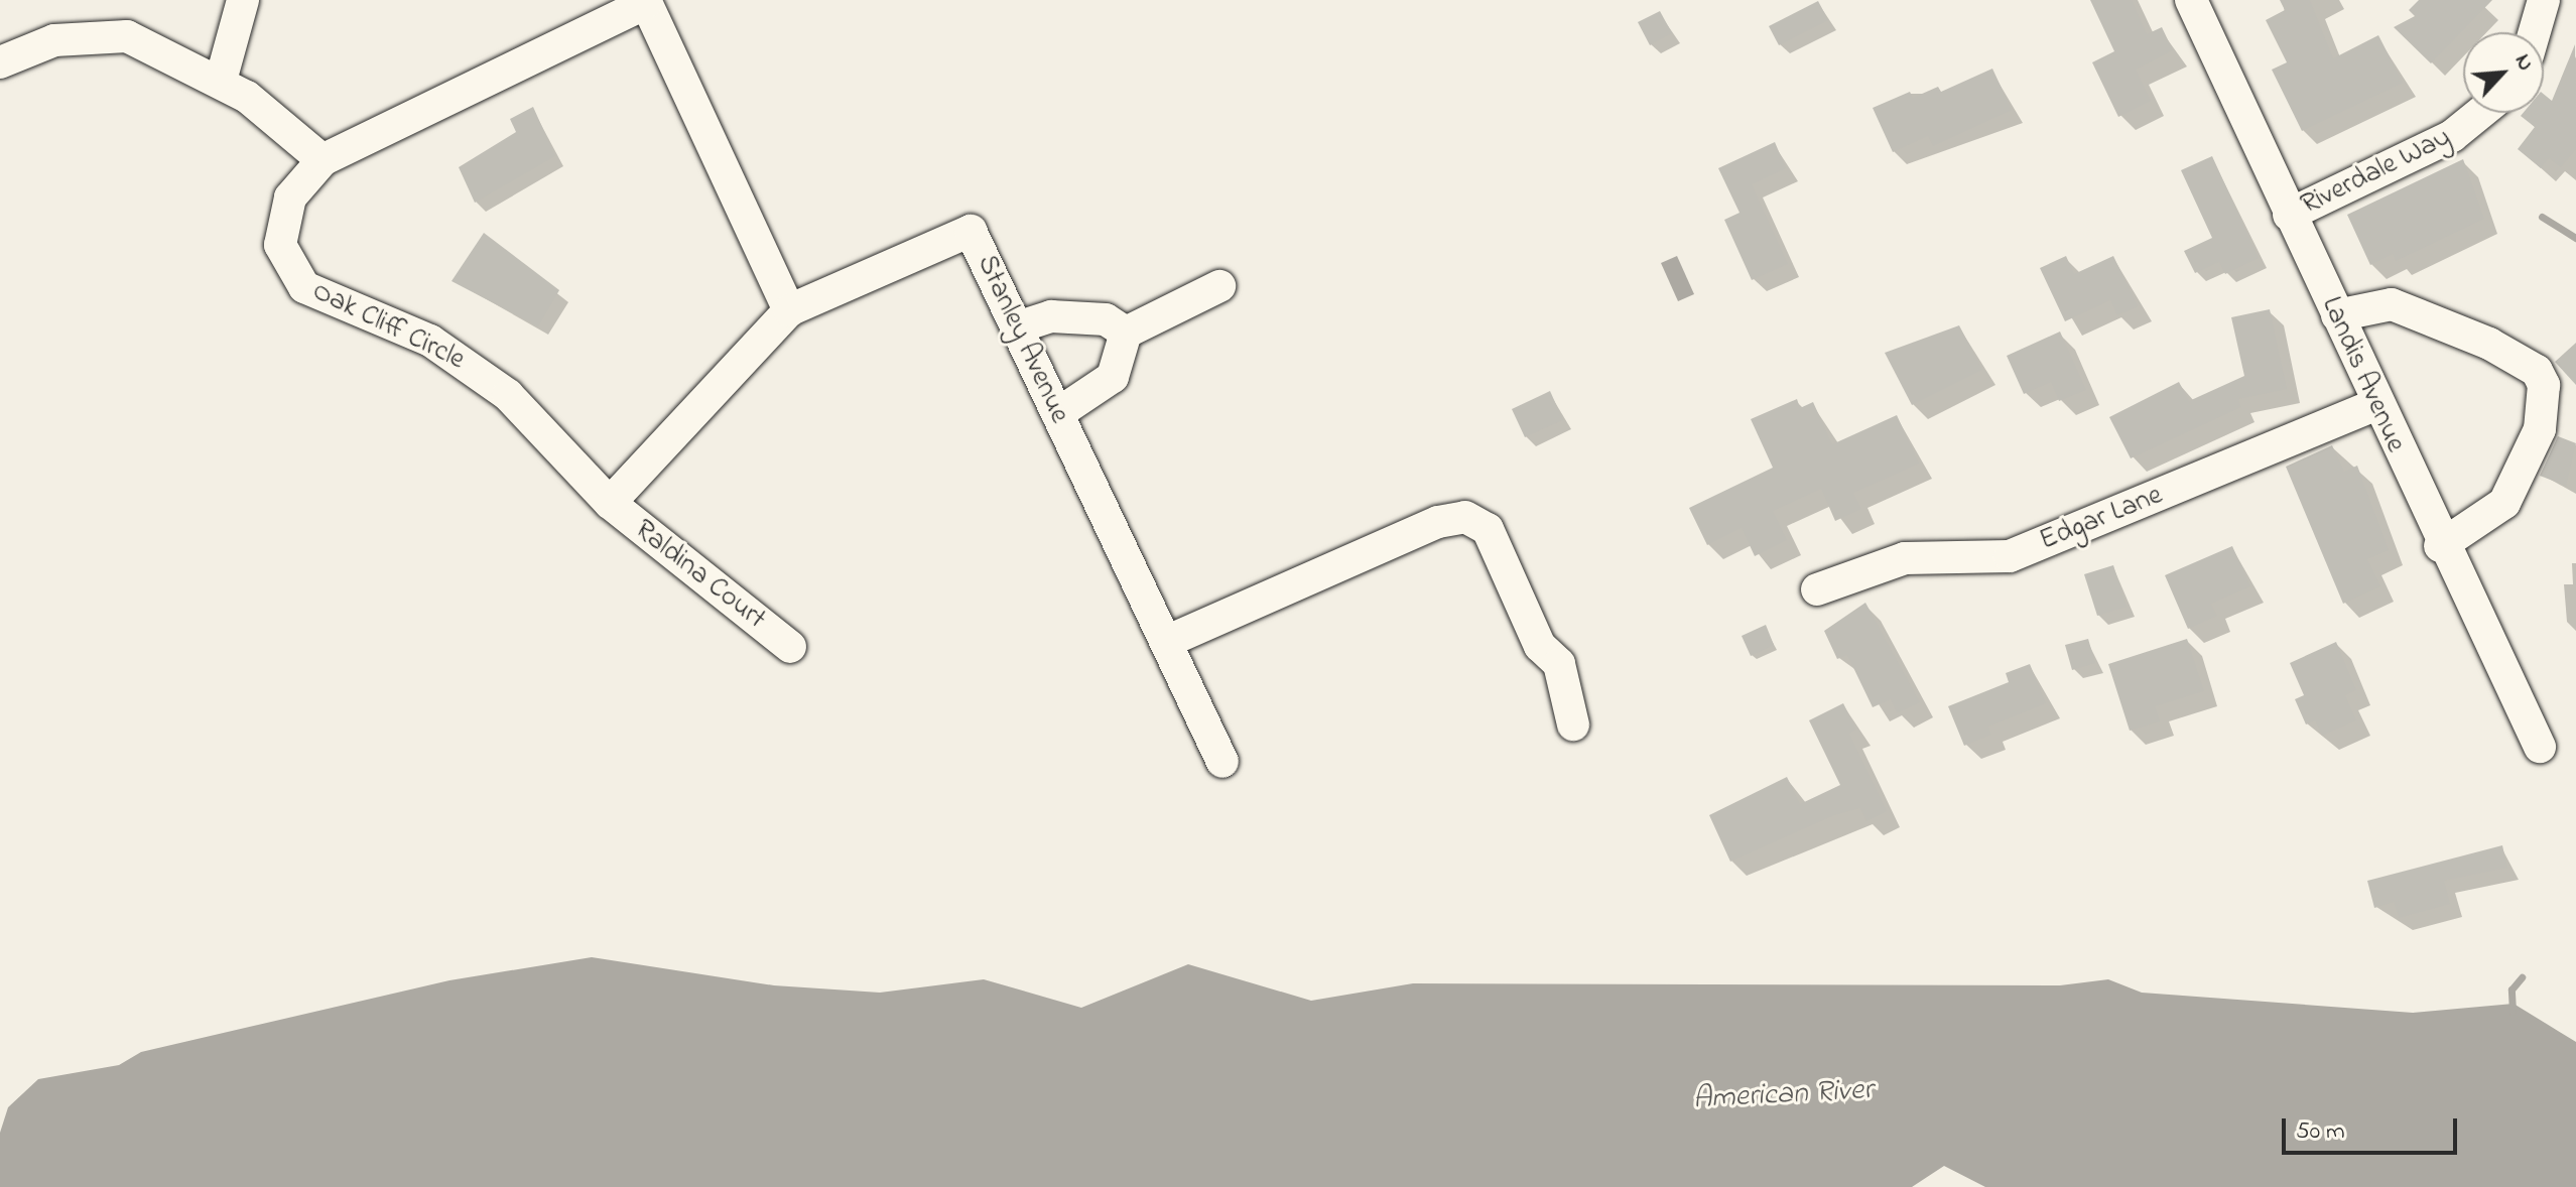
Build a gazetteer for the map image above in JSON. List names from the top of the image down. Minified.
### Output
{"streets":{"street":["Riverdale Way","Oak Cliff Circle","Stanley Avenue","Landis Avenue","Edgar Lane","Raldina Court"]},"crossings":[["Riverdale Way","Landis Avenue"],["Oak Cliff Circle","Raldina Court"],["Landis Avenue","Edgar Lane"]],"water":["American River"],"scale_bar":"50 m","north":"top right"}
